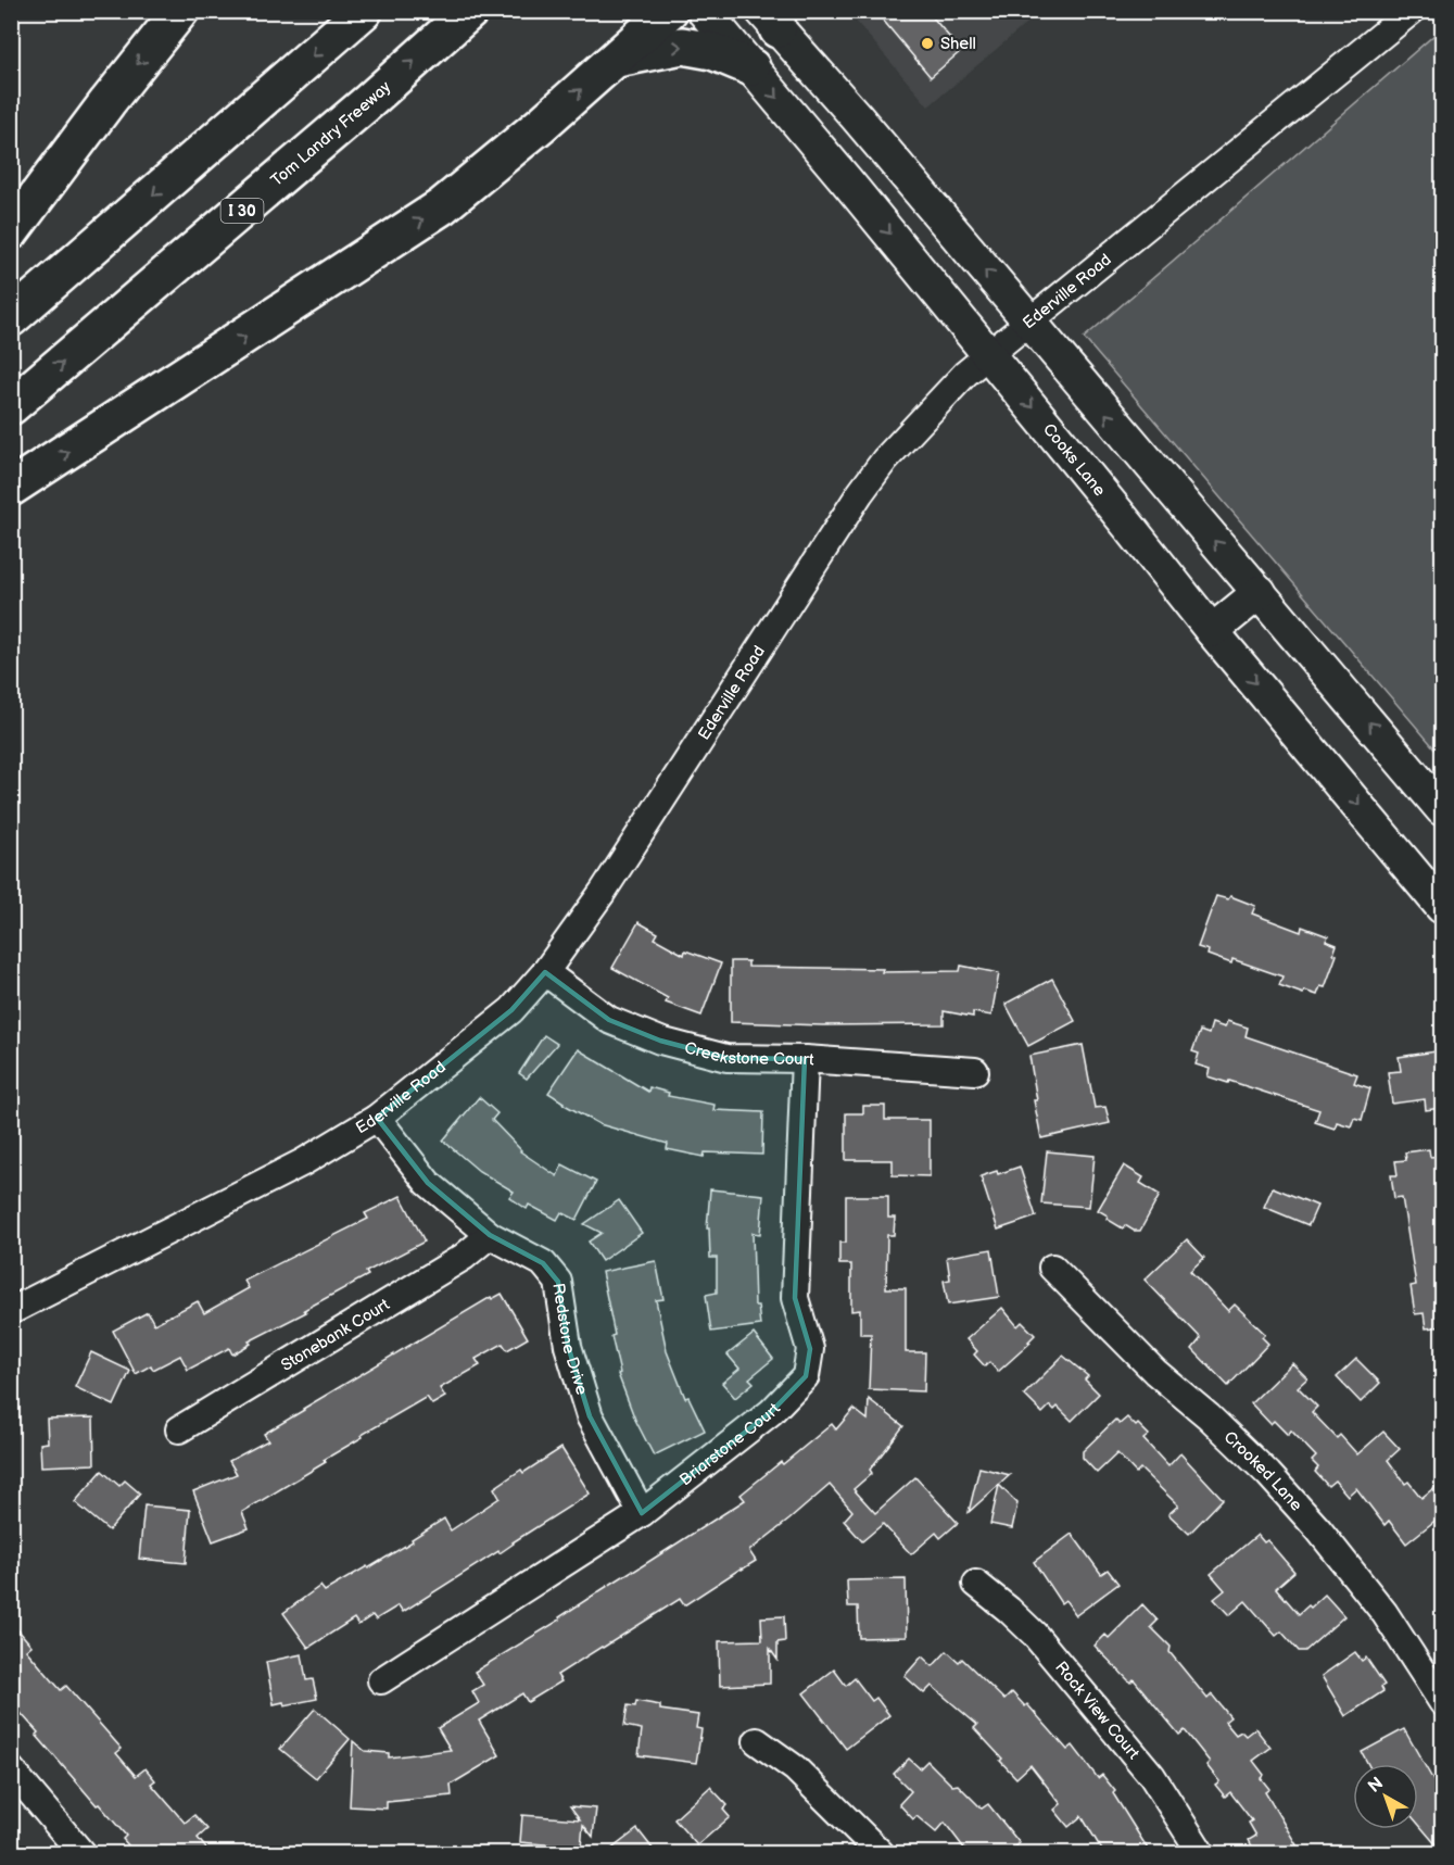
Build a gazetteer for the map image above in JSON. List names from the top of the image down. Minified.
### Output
{"streets":{"highway":["Tom Landry Freeway","I 30"],"main road":["Cooks Lane"],"street":["Ederville Road","Creekstone Court","Stonebank Court","Redstone Drive","Briarstone Court","Crooked Lane","Rock View Court"]},"crossings":[["Ederville Road","Cooks Lane"],["Ederville Road","Creekstone Court"],["Ederville Road","Redstone Drive"],["Creekstone Court","Briarstone Court"],["Stonebank Court","Redstone Drive"],["Redstone Drive","Briarstone Court"]],"places":["Shell"],"north":"top left"}
